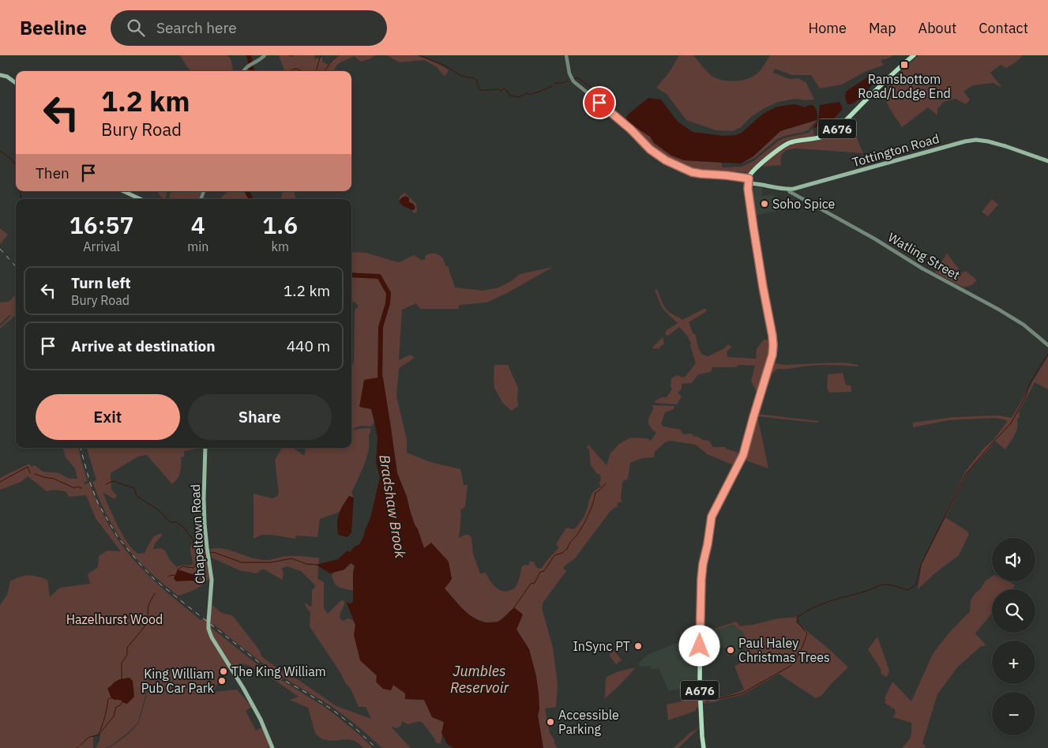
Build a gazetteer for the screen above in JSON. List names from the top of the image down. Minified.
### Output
{"streets":{"main road":["A676","Tottington Road","Chapeltown Road"],"street":["Watling Street"]},"crossings":[["A676","Tottington Road"],["Tottington Road","Watling Street"]],"water":["Bradshaw Brook","Jumbles Reservoir"],"parks":["Hazelhurst Wood"],"places":{"transit":["Ramsbottom Road/Lodge End"],"other":["Soho Spice","InSync PT","Paul Haley Christmas Trees","The King William","King William Pub Car Park","Accessible Parking"]},"page":{"header":"Beeline","search":"Search here","nav":["Home","Map","About","Contact"],"turn":["1.2 km","Bury Road"],"then":"Then","eta":["16:57","Arrival","4","min","1.6","km"],"list":[{"name":"Turn left","note":"Bury Road","value":"1.2 km"},{"name":"Arrive at destination","value":"440 m"}],"buttons":["Exit","Share"],"map_buttons":["+","−"]}}
